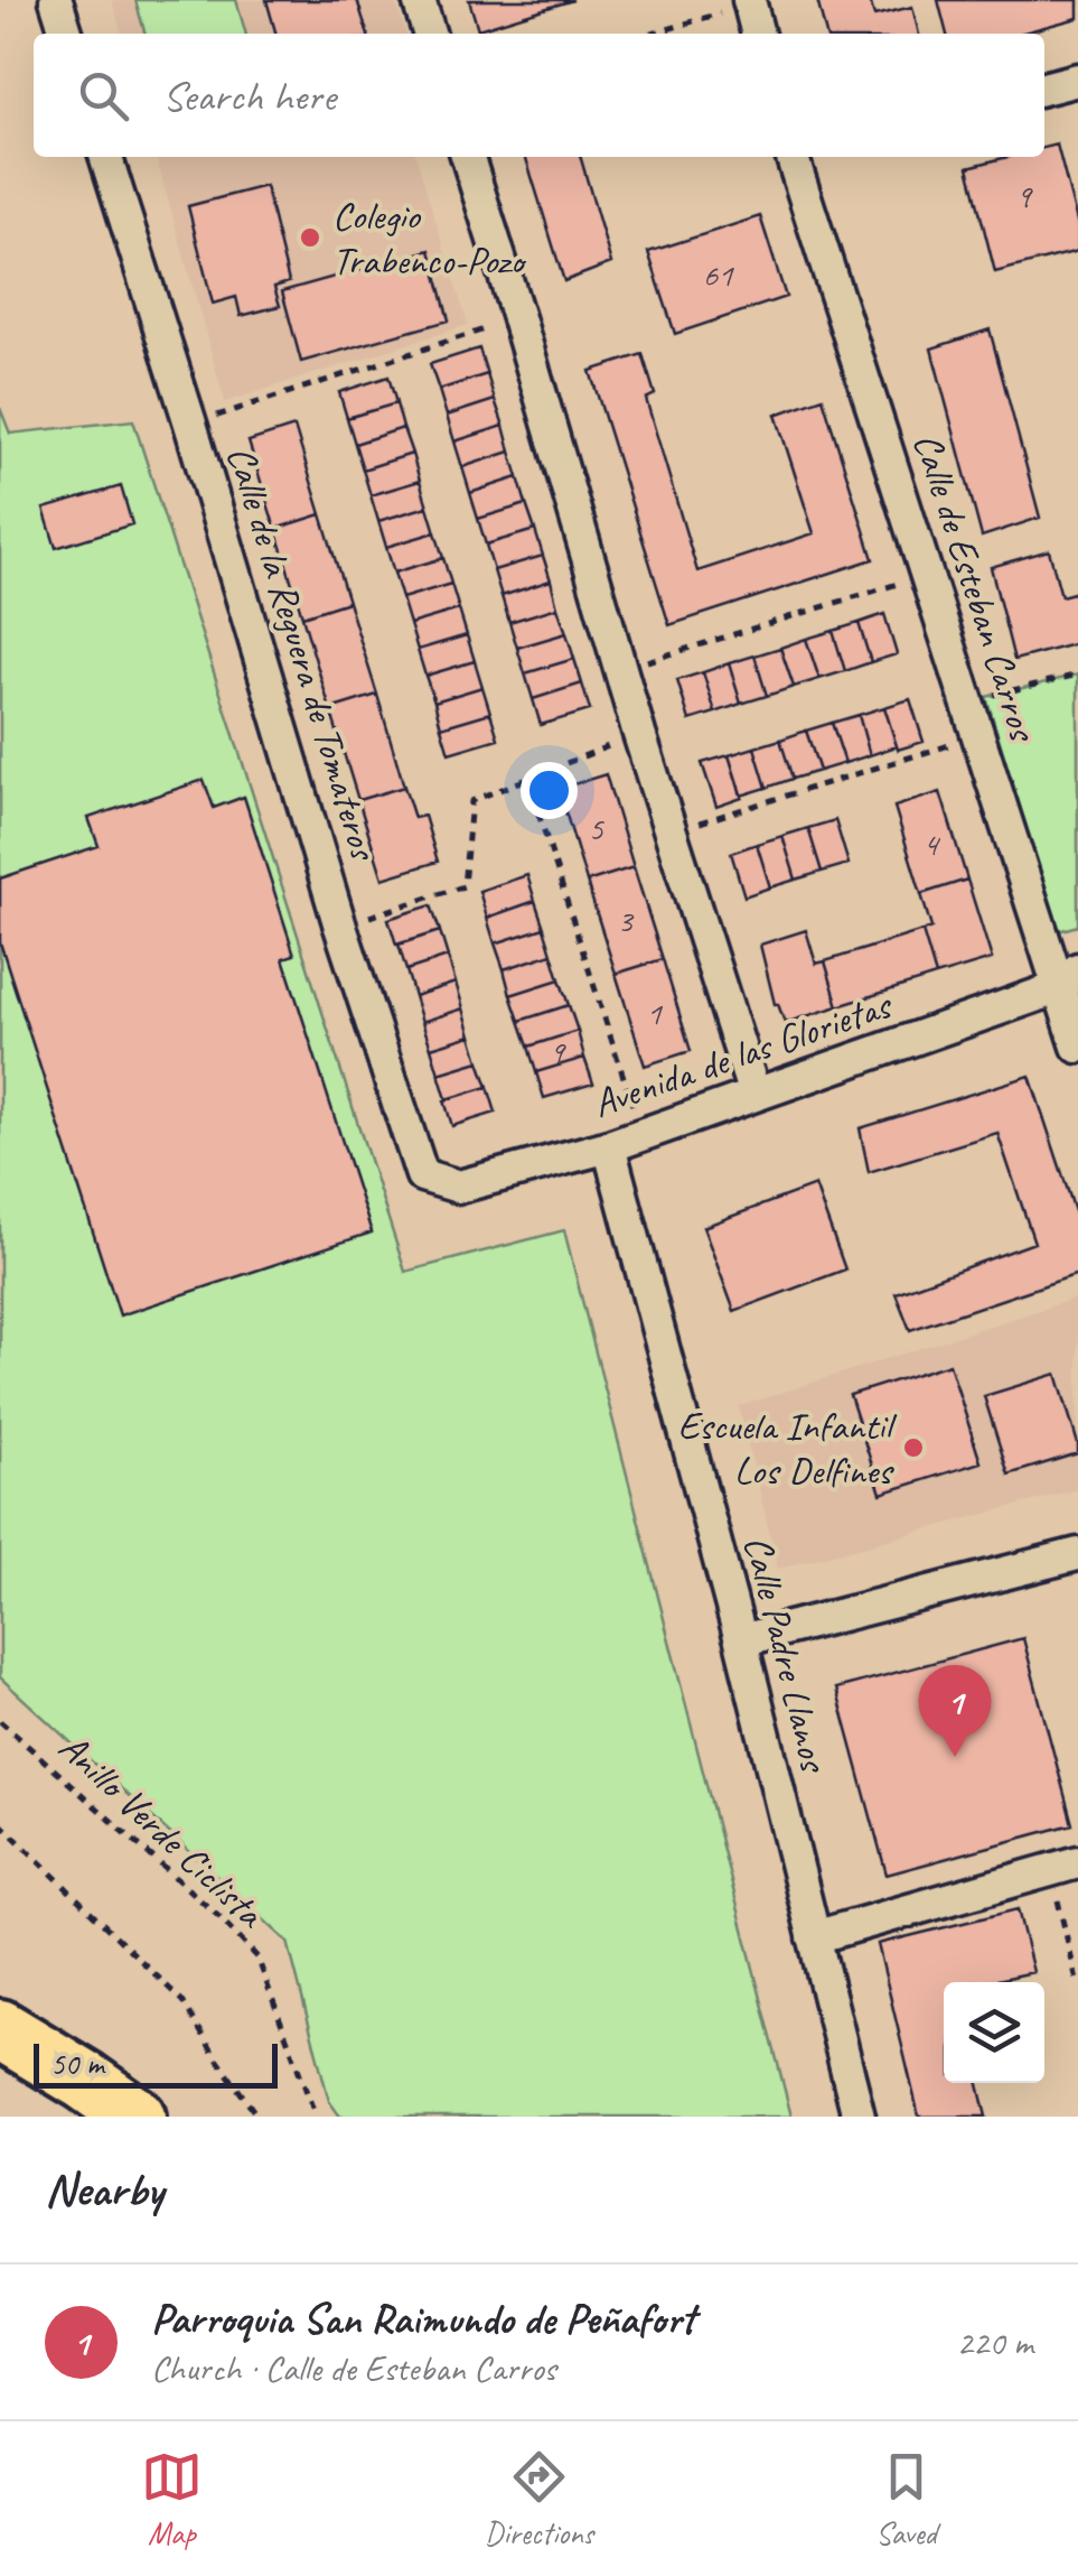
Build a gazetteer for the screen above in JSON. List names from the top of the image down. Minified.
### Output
{"streets":{"street":["Calle de Esteban Carros","Calle de la Reguera de Tomateros","Avenida de las Glorietas","Calle Padre Llanos"],"path":["Anillo Verde Ciclista"]},"crossings":[["Calle de Esteban Carros","Avenida de las Glorietas"],["Calle de la Reguera de Tomateros","Avenida de las Glorietas"],["Avenida de las Glorietas","Calle Padre Llanos"]],"places":["Colegio Trabenco-Pozo","Escuela Infantil Los Delfines"],"house_numbers":["9","61","5","4","3","1","9"],"scale_bar":"50 m","page":{"search":"Search here","pins":"1","scale":"50 m","heading":"Nearby","list":[{"mark":"1","name":"Parroquia San Raimundo de Peñafort","note":"Church · Calle de Esteban Carros","value":"220 m"}],"nav":["Map","Directions","Saved"]}}
